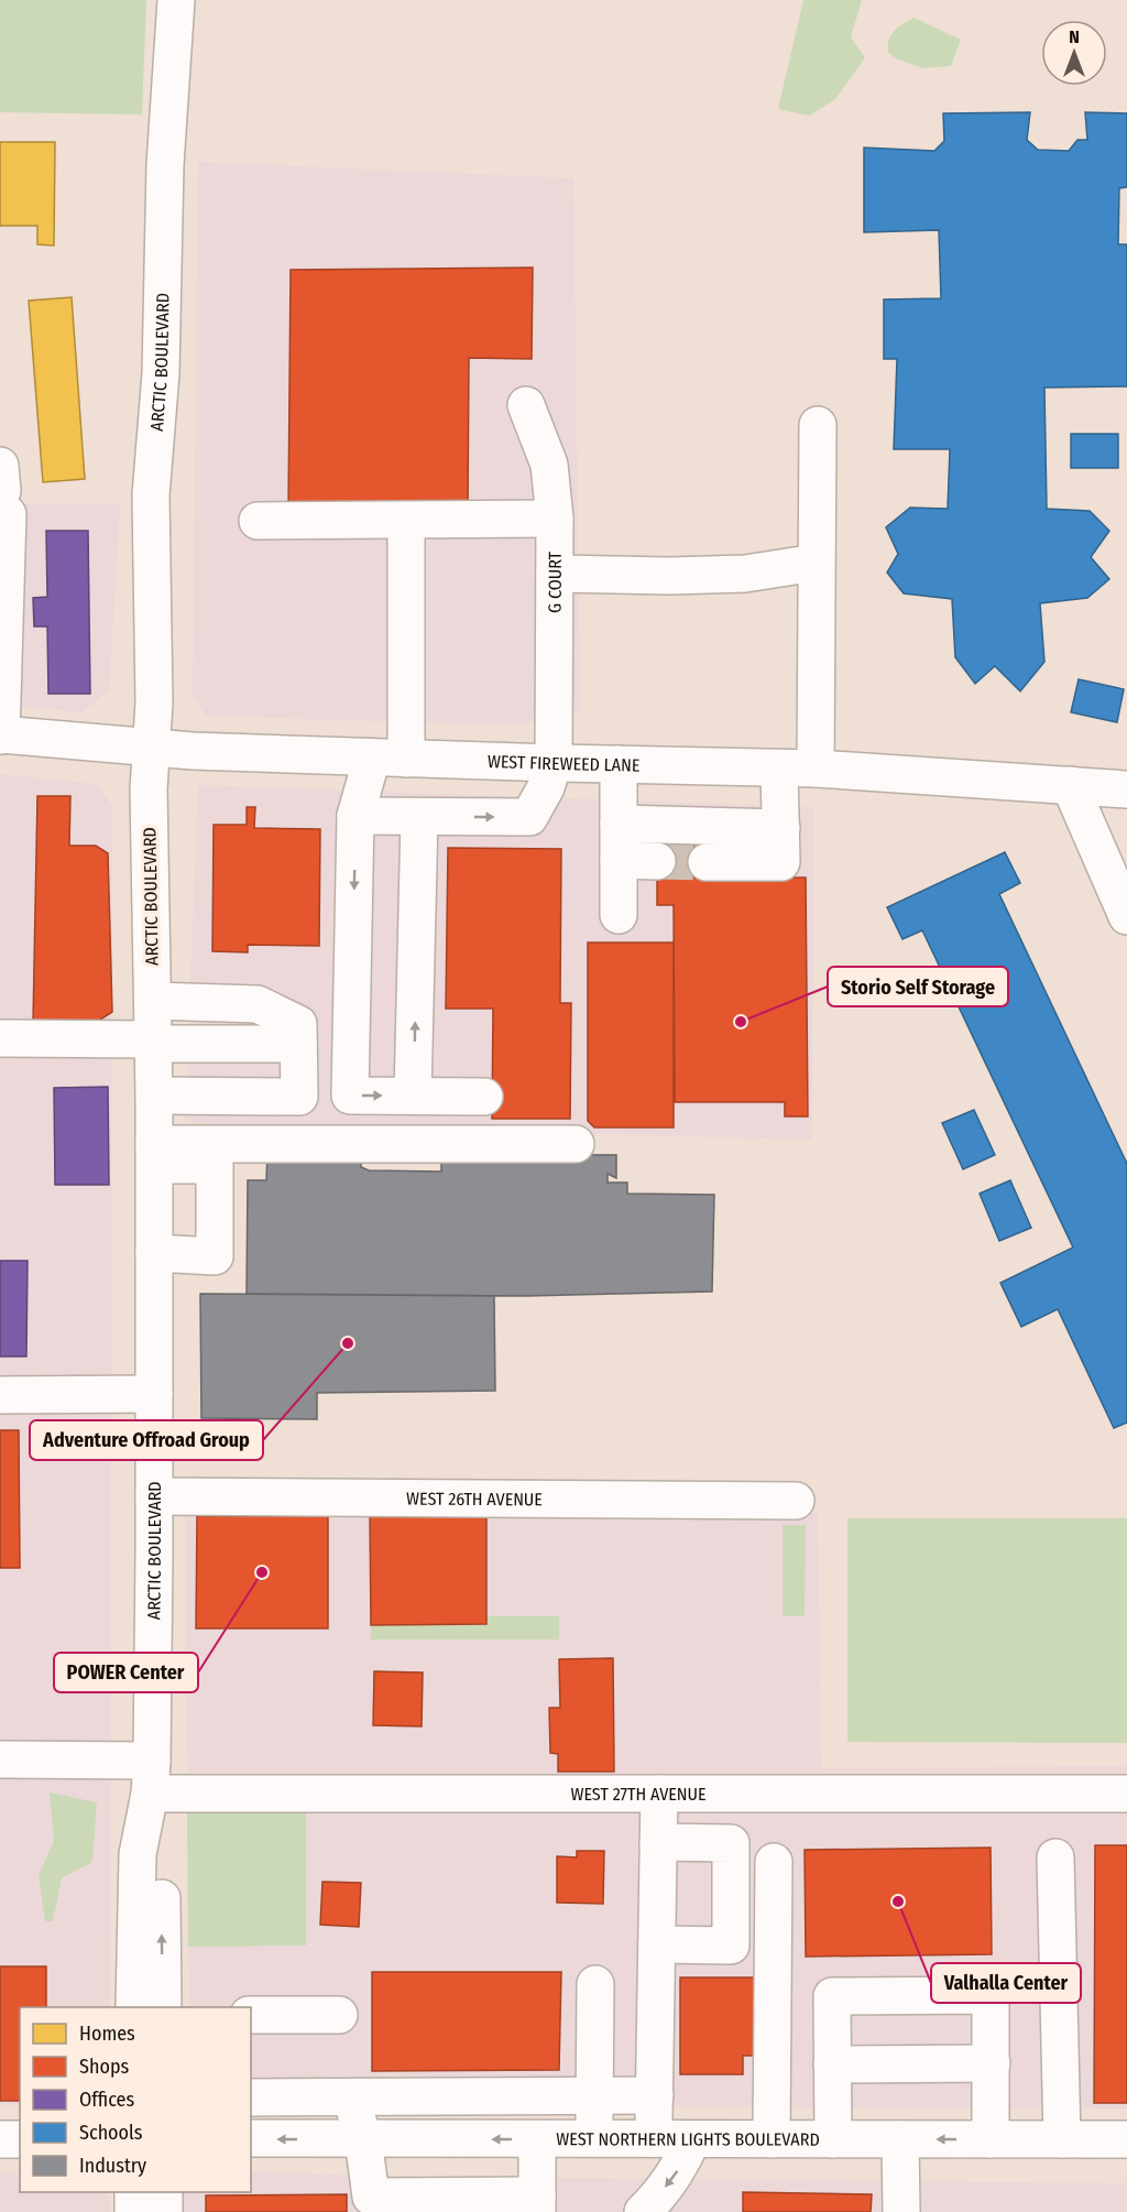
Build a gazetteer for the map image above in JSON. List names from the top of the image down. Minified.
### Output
{"streets":{"main road":["ARCTIC BOULEVARD","G COURT","WEST FIREWEED LANE","WEST 26TH AVENUE","WEST 27TH AVENUE","WEST NORTHERN LIGHTS BOULEVARD"]},"crossings":[["ARCTIC BOULEVARD","WEST FIREWEED LANE"],["ARCTIC BOULEVARD","WEST 26TH AVENUE"],["ARCTIC BOULEVARD","WEST 27TH AVENUE"],["G COURT","WEST FIREWEED LANE"]],"places":["Storio Self Storage","Adventure Offroad Group","POWER Center","Valhalla Center"],"legend":["Homes","Shops","Offices","Schools","Industry"],"north":"top"}
